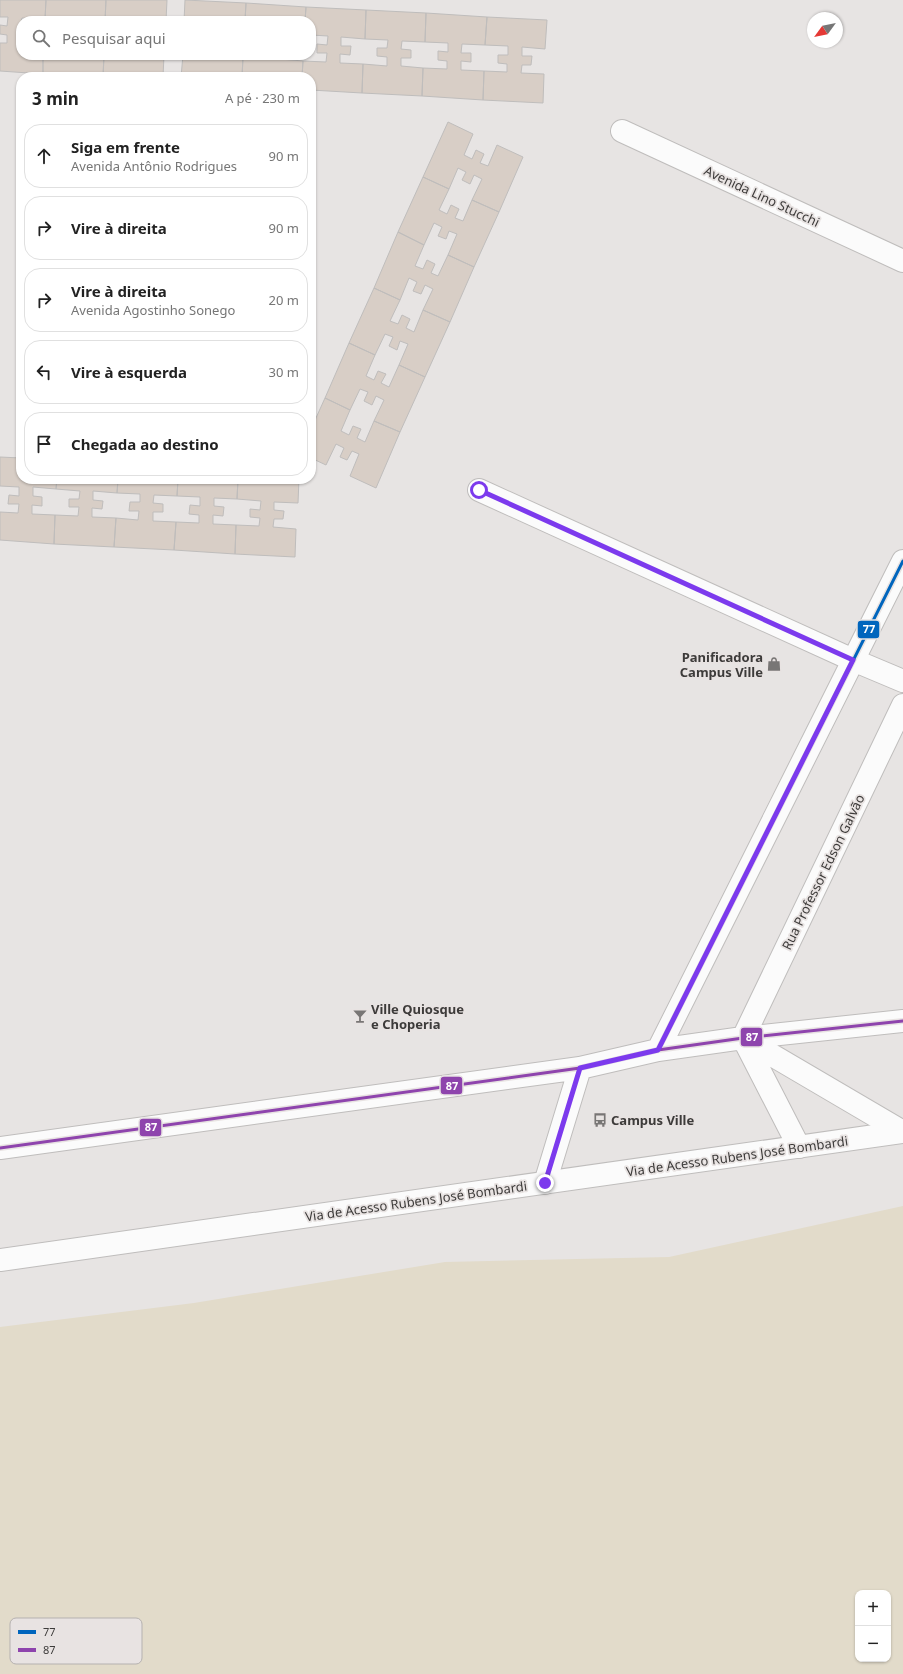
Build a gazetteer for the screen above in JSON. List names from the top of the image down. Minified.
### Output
{"streets":{"street":["Avenida Lino Stucchi","Rua Professor Edson Galvão","Via de Acesso Rubens José Bombardi"]},"places":{"shop":["Panificadora Campus Ville"],"bar":["Ville Quiosque e Choperia"],"bus stop":["Campus Ville"]},"lines":["transit line 77","transit line 87"],"legend":["77","87"],"north":"bottom left","page":{"search":"Pesquisar aqui","heading":["3 min","A pé · 230 m"],"list":[["Siga em frente","Avenida Antônio Rodrigues","90 m"],["Vire à direita","90 m"],["Vire à direita","Avenida Agostinho Sonego","20 m"],["Vire à esquerda","30 m"],"Chegada ao destino"],"map_buttons":["+","−"]}}
